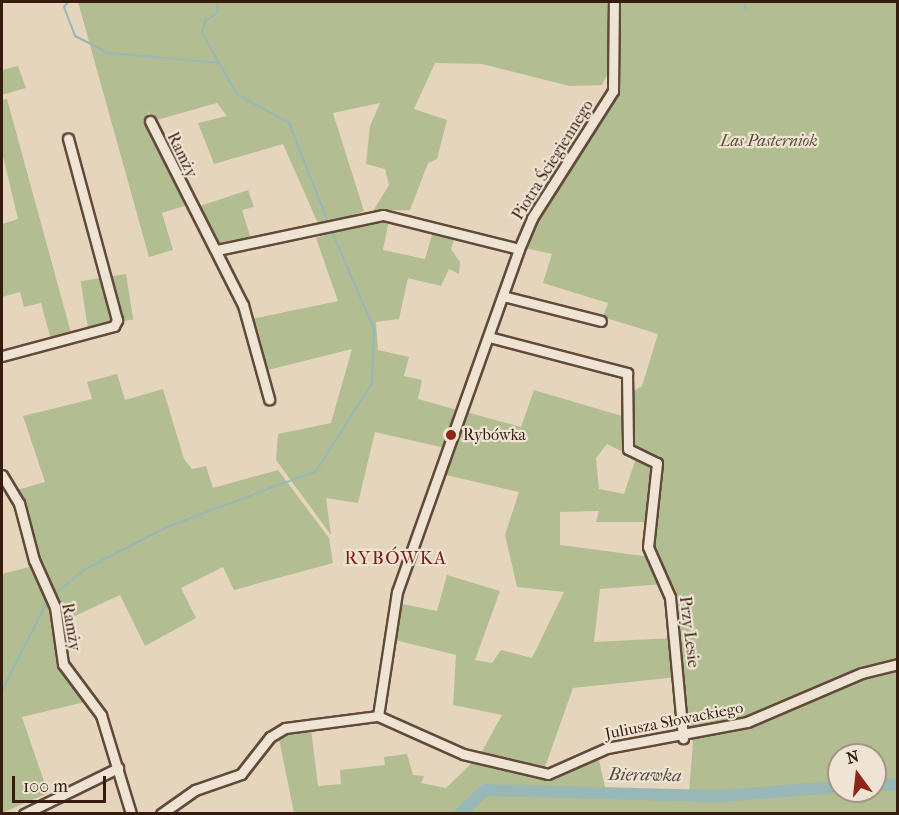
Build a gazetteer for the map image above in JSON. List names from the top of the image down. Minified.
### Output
{"streets":{"street":["Ramży","Piotra Ściegiennego","Przy Lesie","Juliusza Słowackiego"]},"crossings":[["Piotra Ściegiennego","Przy Lesie"],["Piotra Ściegiennego","Juliusza Słowackiego"],["Przy Lesie","Juliusza Słowackiego"]],"districts":["RYBÓWKA"],"water":["Bierawka"],"parks":["Las Pasterniok"],"places":["Rybówka"],"scale_bar":"100 m","north":"top"}
